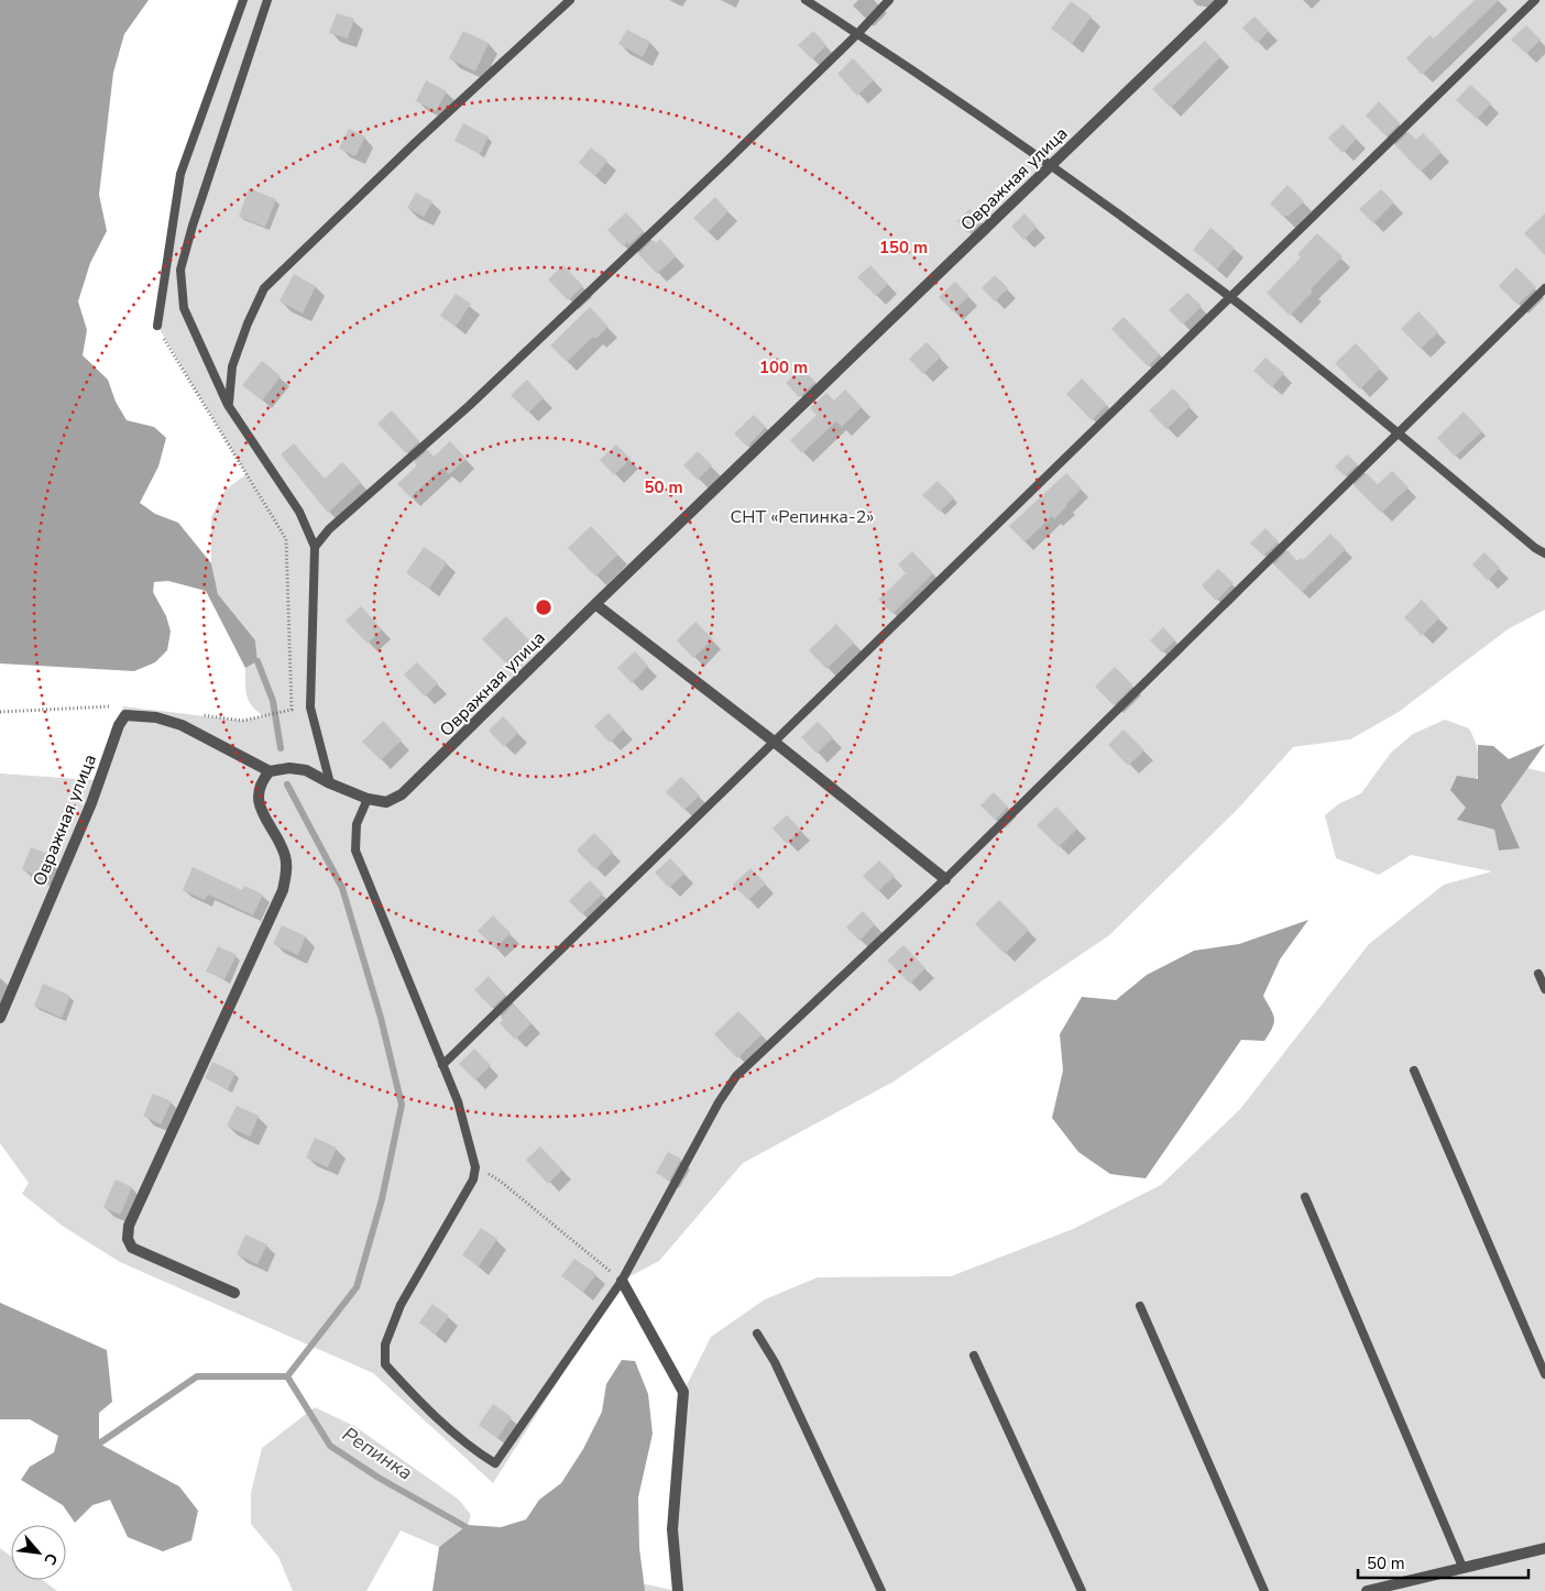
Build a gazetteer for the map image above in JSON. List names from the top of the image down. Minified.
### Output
{"streets":{"street":["Овражная улица"]},"water":["Репинка"],"parks":["СНТ «Репинка-2»"],"scale_bar":"50 m","north":"bottom right","rings":["150 m","100 m","50 m"]}
